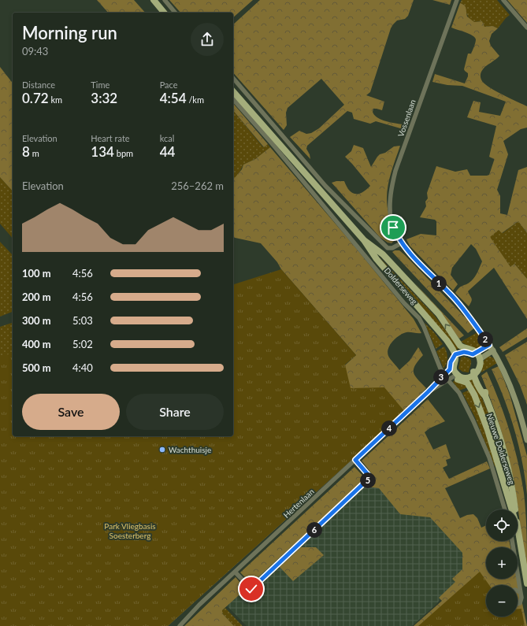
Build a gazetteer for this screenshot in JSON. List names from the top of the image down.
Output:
{
  "streets": {
    "main road": ["Dolderseweg", "Nieuwe Dolderseweg"],
    "street": ["Vossenlaan", "Hertenlaan"]
  },
  "crossings": [
    ["Dolderseweg", "Nieuwe Dolderseweg"],
    ["Dolderseweg", "Hertenlaan"],
    ["Nieuwe Dolderseweg", "Hertenlaan"]
  ],
  "parks": ["Park Vliegbasis Soesterberg"],
  "places": ["Wachthuisje"],
  "page": {
    "heading": ["Morning run", "09:43"],
    "stats": [
      ["Distance", "0.72 km"],
      ["Time", "3:32"],
      ["Pace", "4:54 /km"],
      ["Elevation", "8 m"],
      ["Heart rate", "134 bpm"],
      ["kcal", "44"]
    ],
    "chart": ["Elevation", "256–262 m"],
    "list": [
      {
        "name": "100 m",
        "note": "4:56"
      },
      {
        "name": "200 m",
        "note": "4:56"
      },
      {
        "name": "300 m",
        "note": "5:03"
      },
      {
        "name": "400 m",
        "note": "5:02"
      },
      {
        "name": "500 m",
        "note": "4:40"
      }
    ],
    "pins": [
      "1",
      "2",
      "3",
      "4",
      "5",
      "6"
    ],
    "buttons": ["Save", "Share"],
    "map_buttons": ["+", "−"]
  }
}
